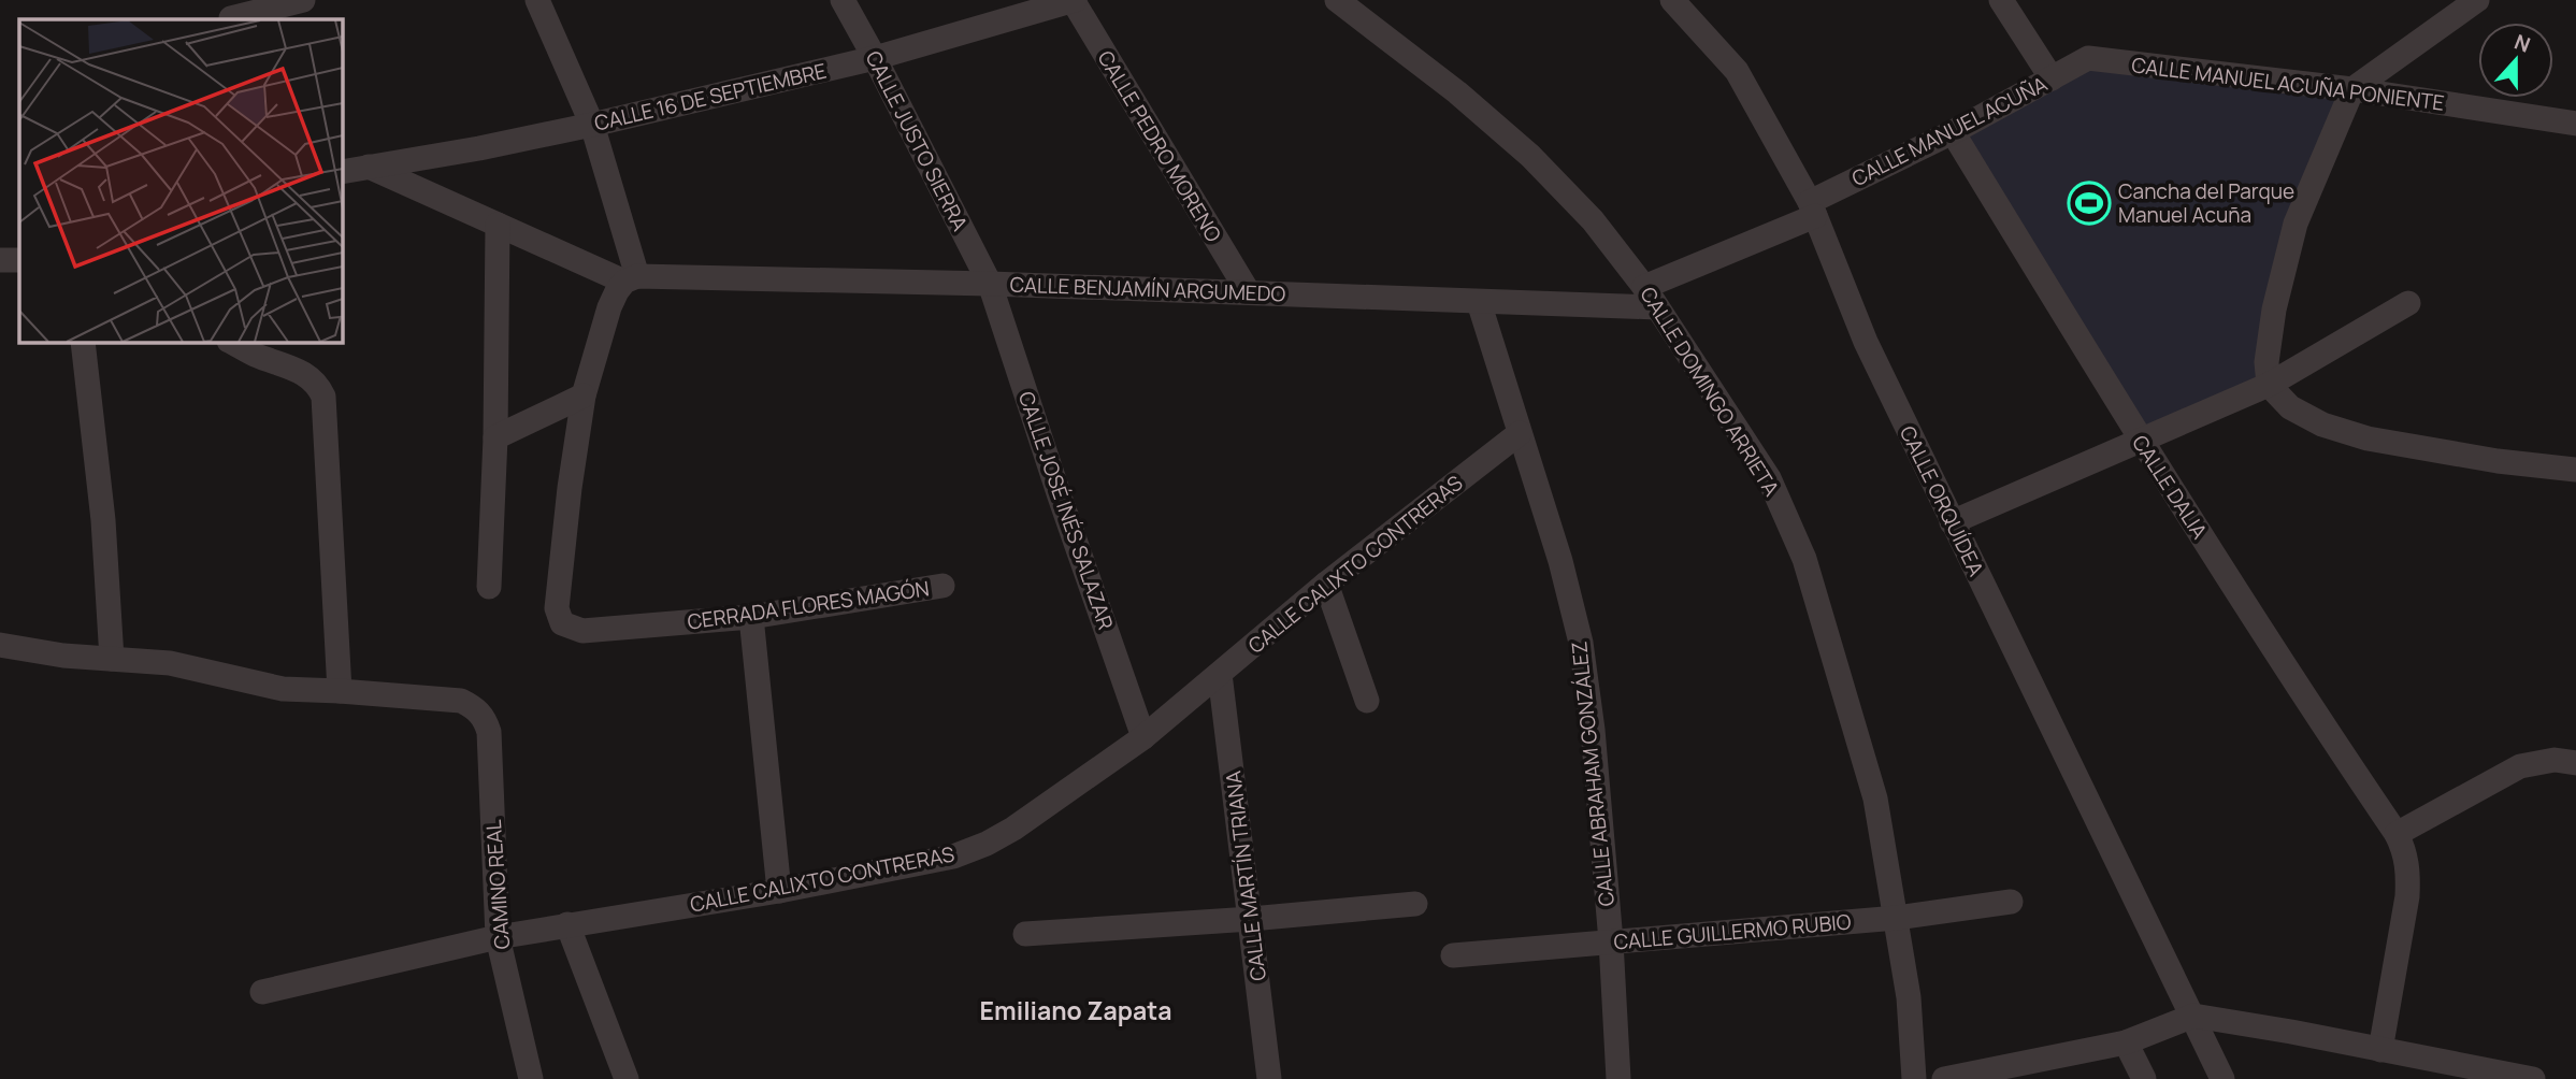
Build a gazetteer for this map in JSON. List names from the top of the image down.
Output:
{
  "streets": {
    "street": [
      "CALLE MANUEL ACUÑA PONIENTE",
      "CALLE 16 DE SEPTIEMBRE",
      "CALLE MANUEL ACUÑA",
      "CALLE JUSTO SIERRA",
      "CALLE PEDRO MORENO",
      "CALLE BENJAMÍN ARGUMEDO",
      "CALLE DOMINGO ARRIETA",
      "CALLE DALIA",
      "CALLE ORQUÍDEA",
      "CALLE JOSÉ INÉS SALAZAR",
      "CALLE CALIXTO CONTRERAS",
      "CERRADA FLORES MAGÓN",
      "CALLE ABRAHAM GONZÁLEZ",
      "CALLE MARTÍN TRIANA",
      "CAMINO REAL",
      "CALLE GUILLERMO RUBIO"
    ]
  },
  "crossings": [
    ["CALLE MANUEL ACUÑA PONIENTE", "CALLE MANUEL ACUÑA"],
    ["CALLE 16 DE SEPTIEMBRE", "CALLE JUSTO SIERRA"],
    ["CALLE 16 DE SEPTIEMBRE", "CALLE PEDRO MORENO"],
    ["CALLE MANUEL ACUÑA", "CALLE BENJAMÍN ARGUMEDO"],
    ["CALLE MANUEL ACUÑA", "CALLE DOMINGO ARRIETA"],
    ["CALLE MANUEL ACUÑA", "CALLE DALIA"],
    ["CALLE MANUEL ACUÑA", "CALLE ORQUÍDEA"],
    ["CALLE JUSTO SIERRA", "CALLE BENJAMÍN ARGUMEDO"],
    ["CALLE JUSTO SIERRA", "CALLE JOSÉ INÉS SALAZAR"],
    ["CALLE PEDRO MORENO", "CALLE BENJAMÍN ARGUMEDO"],
    ["CALLE BENJAMÍN ARGUMEDO", "CALLE DOMINGO ARRIETA"],
    ["CALLE BENJAMÍN ARGUMEDO", "CALLE JOSÉ INÉS SALAZAR"],
    ["CALLE BENJAMÍN ARGUMEDO", "CALLE ABRAHAM GONZÁLEZ"],
    ["CALLE DOMINGO ARRIETA", "CALLE GUILLERMO RUBIO"],
    ["CALLE JOSÉ INÉS SALAZAR", "CALLE CALIXTO CONTRERAS"],
    ["CALLE CALIXTO CONTRERAS", "CALLE ABRAHAM GONZÁLEZ"],
    ["CALLE CALIXTO CONTRERAS", "CALLE MARTÍN TRIANA"],
    ["CALLE CALIXTO CONTRERAS", "CAMINO REAL"],
    ["CALLE ABRAHAM GONZÁLEZ", "CALLE GUILLERMO RUBIO"]
  ],
  "districts": ["Emiliano Zapata"],
  "places": {
    "sports": ["Cancha del Parque Manuel Acuña"]
  },
  "north": "top"
}
